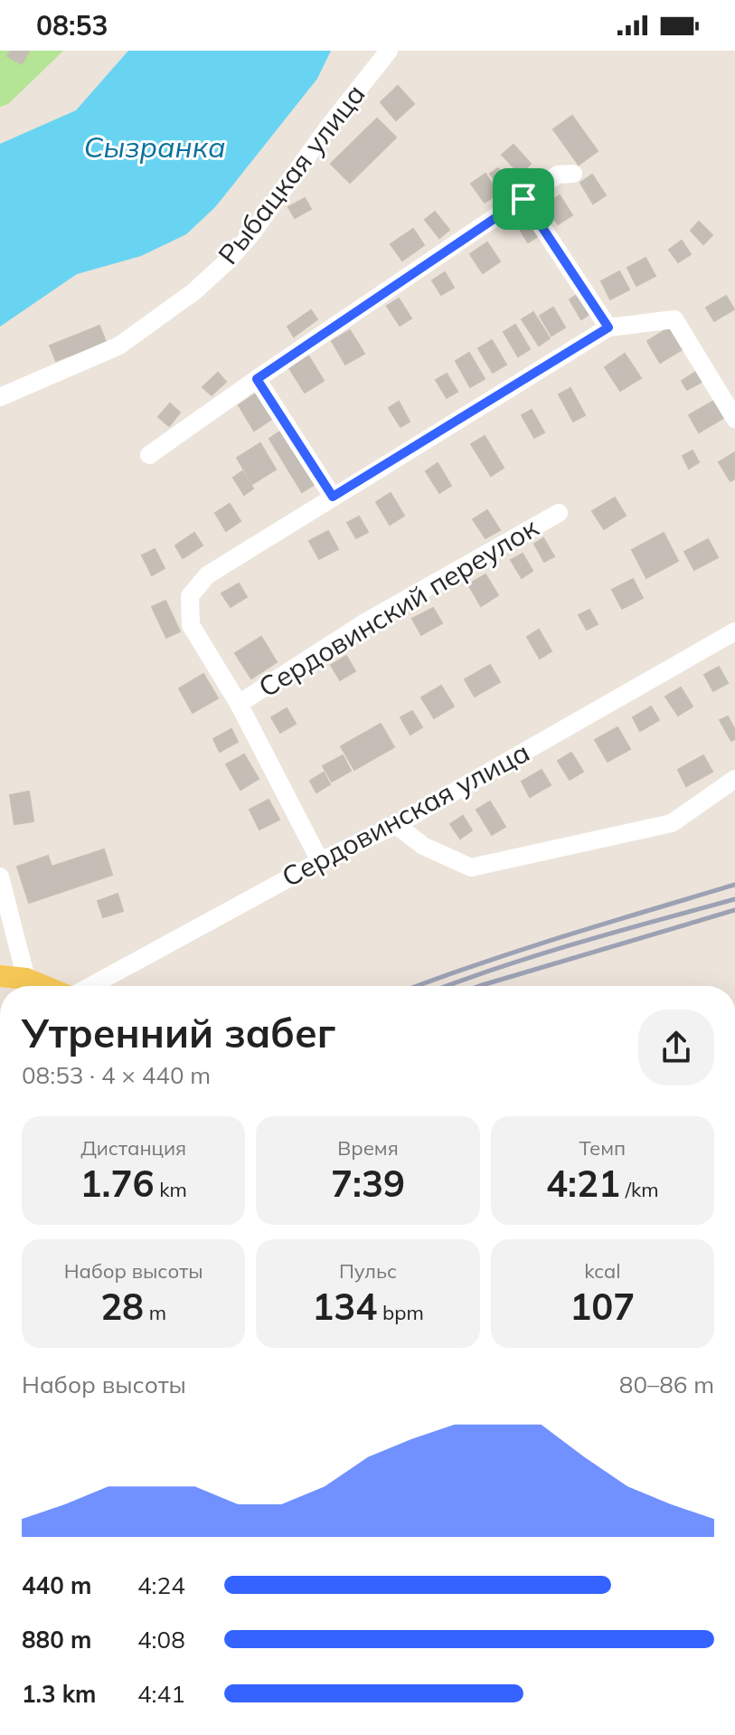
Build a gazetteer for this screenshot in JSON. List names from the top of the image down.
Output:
{
  "streets": {
    "street": ["Рыбацкая улица", "Сердовинский переулок", "Сердовинская улица"]
  },
  "water": ["Сызранка"],
  "page": {
    "status": "08:53",
    "heading": ["Утренний забег", "08:53 · 4 × 440 m"],
    "stats": [
      ["Дистанция", "1.76 km"],
      ["Время", "7:39"],
      ["Темп", "4:21 /km"],
      ["Набор высоты", "28 m"],
      ["Пульс", "134 bpm"],
      ["kcal", "107"]
    ],
    "chart": ["Набор высоты", "80–86 m"],
    "list": [
      {
        "name": "440 m",
        "note": "4:24"
      },
      {
        "name": "880 m",
        "note": "4:08"
      },
      {
        "name": "1.3 km",
        "note": "4:41"
      }
    ]
  }
}
